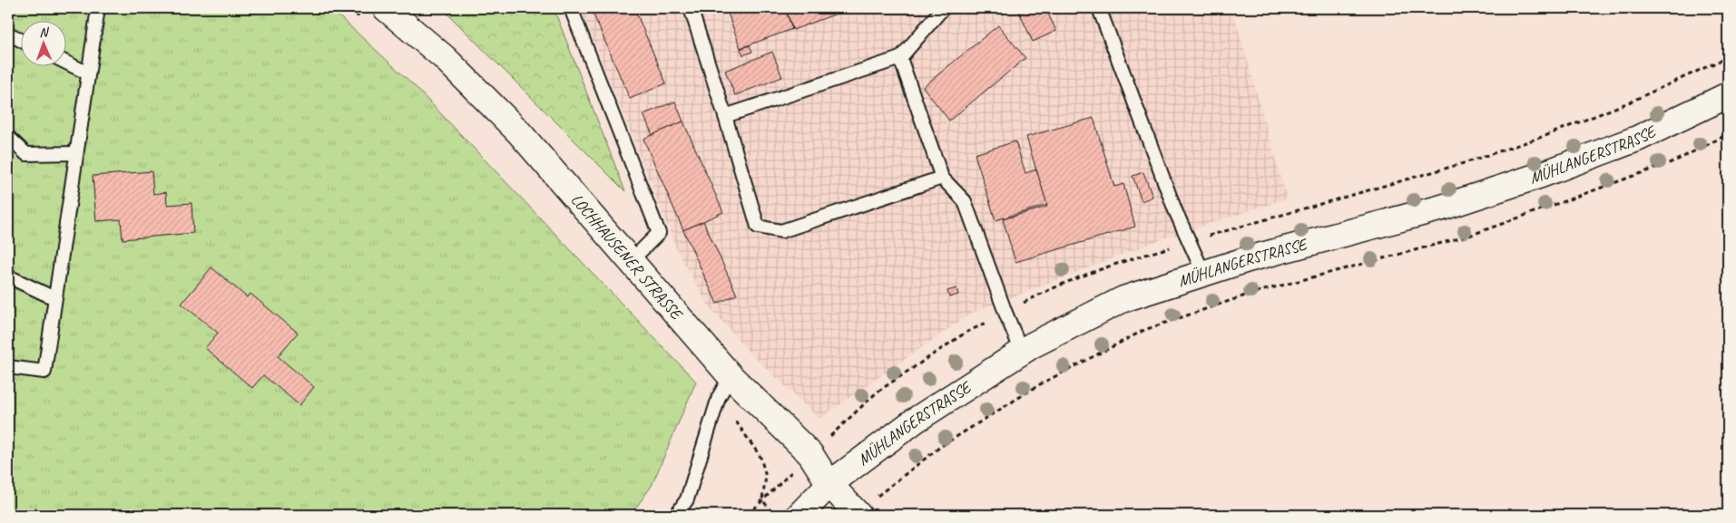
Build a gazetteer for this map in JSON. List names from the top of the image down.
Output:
{
  "streets": {
    "main road": ["MÜHLANGERSTRASSE", "LOCHHAUSENER STRASSE"]
  },
  "crossings": [
    ["MÜHLANGERSTRASSE", "LOCHHAUSENER STRASSE"]
  ],
  "north": "top"
}
